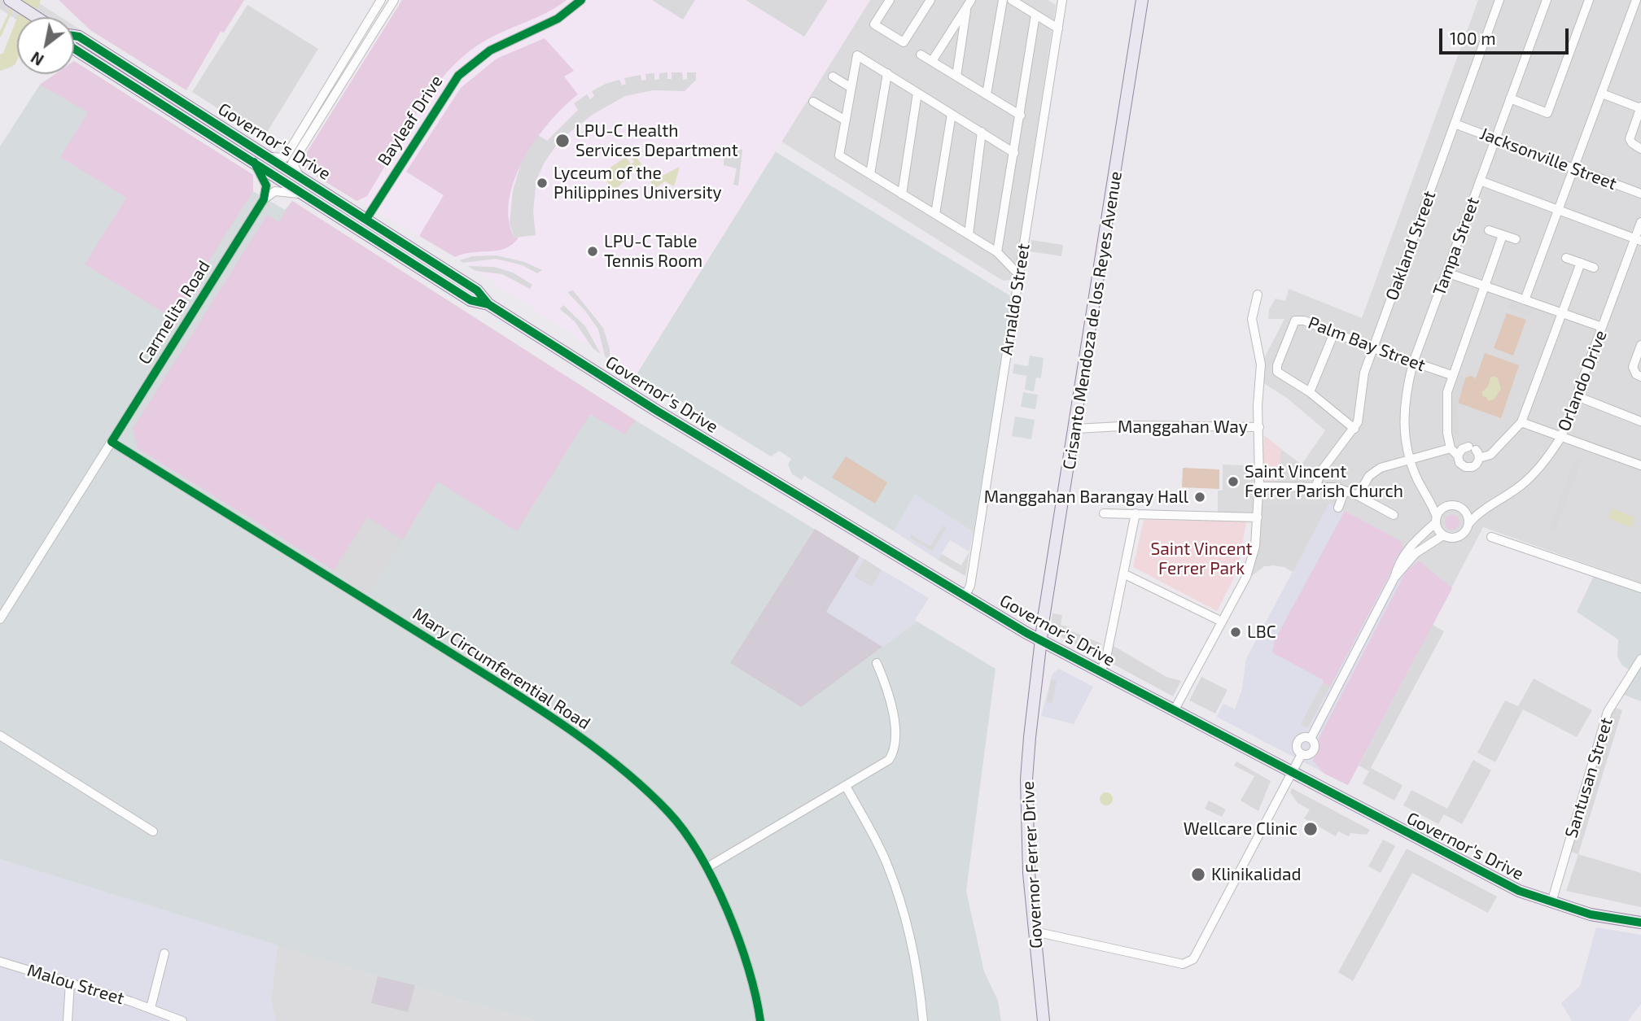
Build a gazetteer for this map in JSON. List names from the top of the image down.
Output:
{
  "streets": {
    "main road": ["Governor's Drive", "Crisanto Mendoza de los Reyes Avenue", "Governor Ferrer Drive"],
    "street": [
      "Bayleaf Drive",
      "Jacksonville Street",
      "Oakland Street",
      "Tampa Street",
      "Arnaldo Street",
      "Carmelita Road",
      "Palm Bay Street",
      "Orlando Drive",
      "Manggahan Way",
      "Mary Circumferential Road",
      "Santusan Street",
      "Malou Street"
    ]
  },
  "crossings": [
    ["Bayleaf Drive", "Governor's Drive"],
    ["Governor's Drive", "Arnaldo Street"],
    ["Governor's Drive", "Crisanto Mendoza de los Reyes Avenue"],
    ["Governor's Drive", "Manggahan Way"],
    ["Governor's Drive", "Santusan Street"],
    ["Governor's Drive", "Governor Ferrer Drive"],
    ["Jacksonville Street", "Oakland Street"],
    ["Jacksonville Street", "Tampa Street"],
    ["Oakland Street", "Palm Bay Street"],
    ["Tampa Street", "Palm Bay Street"],
    ["Tampa Street", "Orlando Drive"],
    ["Carmelita Road", "Mary Circumferential Road"],
    ["Crisanto Mendoza de los Reyes Avenue", "Manggahan Way"],
    ["Crisanto Mendoza de los Reyes Avenue", "Governor Ferrer Drive"]
  ],
  "parks": ["Saint Vincent Ferrer Park"],
  "places": [
    "LPU-C Health Services Department",
    "Lyceum of the Philippines University",
    "LPU-C Table Tennis Room",
    "Saint Vincent Ferrer Parish Church",
    "Manggahan Barangay Hall",
    "LBC",
    "Wellcare Clinic",
    "Klinikalidad"
  ],
  "scale_bar": "100 m",
  "north": "bottom left"
}
